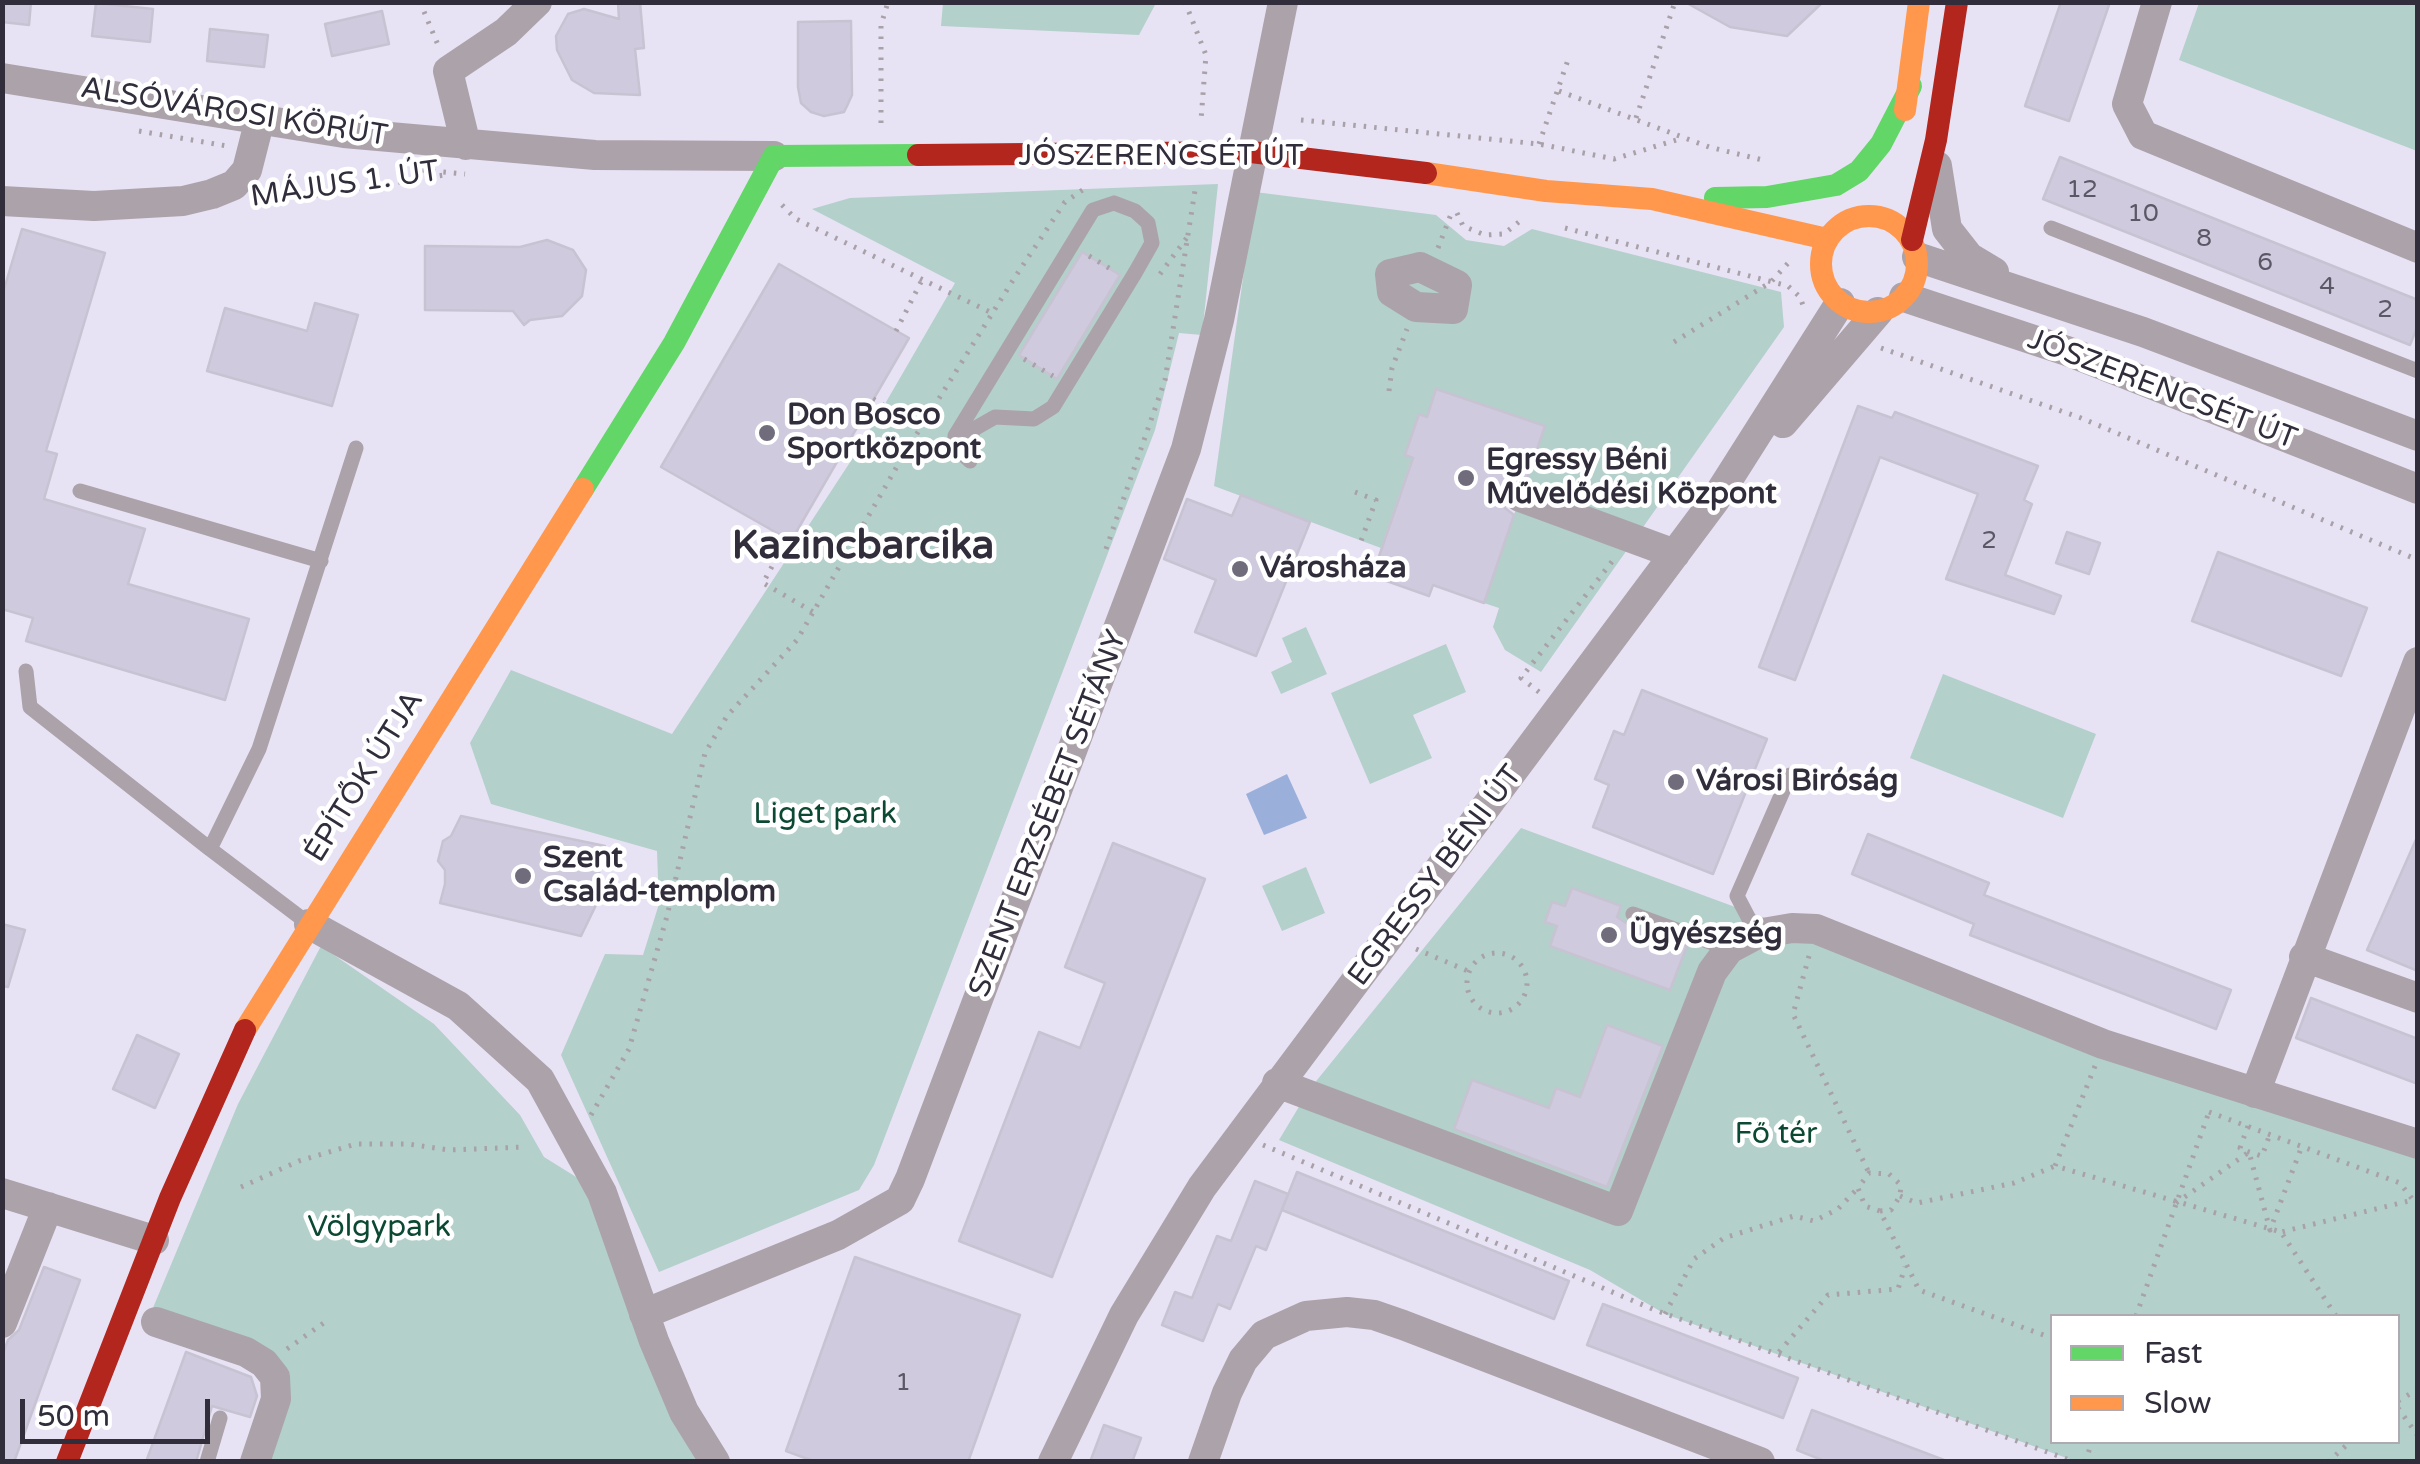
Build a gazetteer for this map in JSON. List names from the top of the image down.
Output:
{
  "streets": {
    "street": [
      "ALSÓVÁROSI KÖRÚT",
      "JÓSZERENCSÉT ÚT",
      "MÁJUS 1. ÚT",
      "ÉPÍTŐK ÚTJA",
      "SZENT ERZSÉBET SÉTÁNY",
      "EGRESSY BÉNI ÚT"
    ]
  },
  "crossings": [
    ["ALSÓVÁROSI KÖRÚT", "JÓSZERENCSÉT ÚT"],
    ["ALSÓVÁROSI KÖRÚT", "MÁJUS 1. ÚT"],
    ["ALSÓVÁROSI KÖRÚT", "ÉPÍTŐK ÚTJA"],
    ["JÓSZERENCSÉT ÚT", "ÉPÍTŐK ÚTJA"],
    ["JÓSZERENCSÉT ÚT", "SZENT ERZSÉBET SÉTÁNY"],
    ["JÓSZERENCSÉT ÚT", "EGRESSY BÉNI ÚT"]
  ],
  "districts": ["Kazincbarcika"],
  "parks": ["Liget park", "Fő tér", "Völgypark"],
  "places": [
    "Don Bosco Sportközpont",
    "Egressy Béni Művelődési Központ",
    "Városháza",
    "Városi Biróság",
    "Szent Család-templom",
    "Ügyészség"
  ],
  "house_numbers": [
    "12",
    "10",
    "8",
    "6",
    "4",
    "2",
    "2",
    "1"
  ],
  "legend": ["Fast", "Slow"],
  "scale_bar": "50 m"
}
